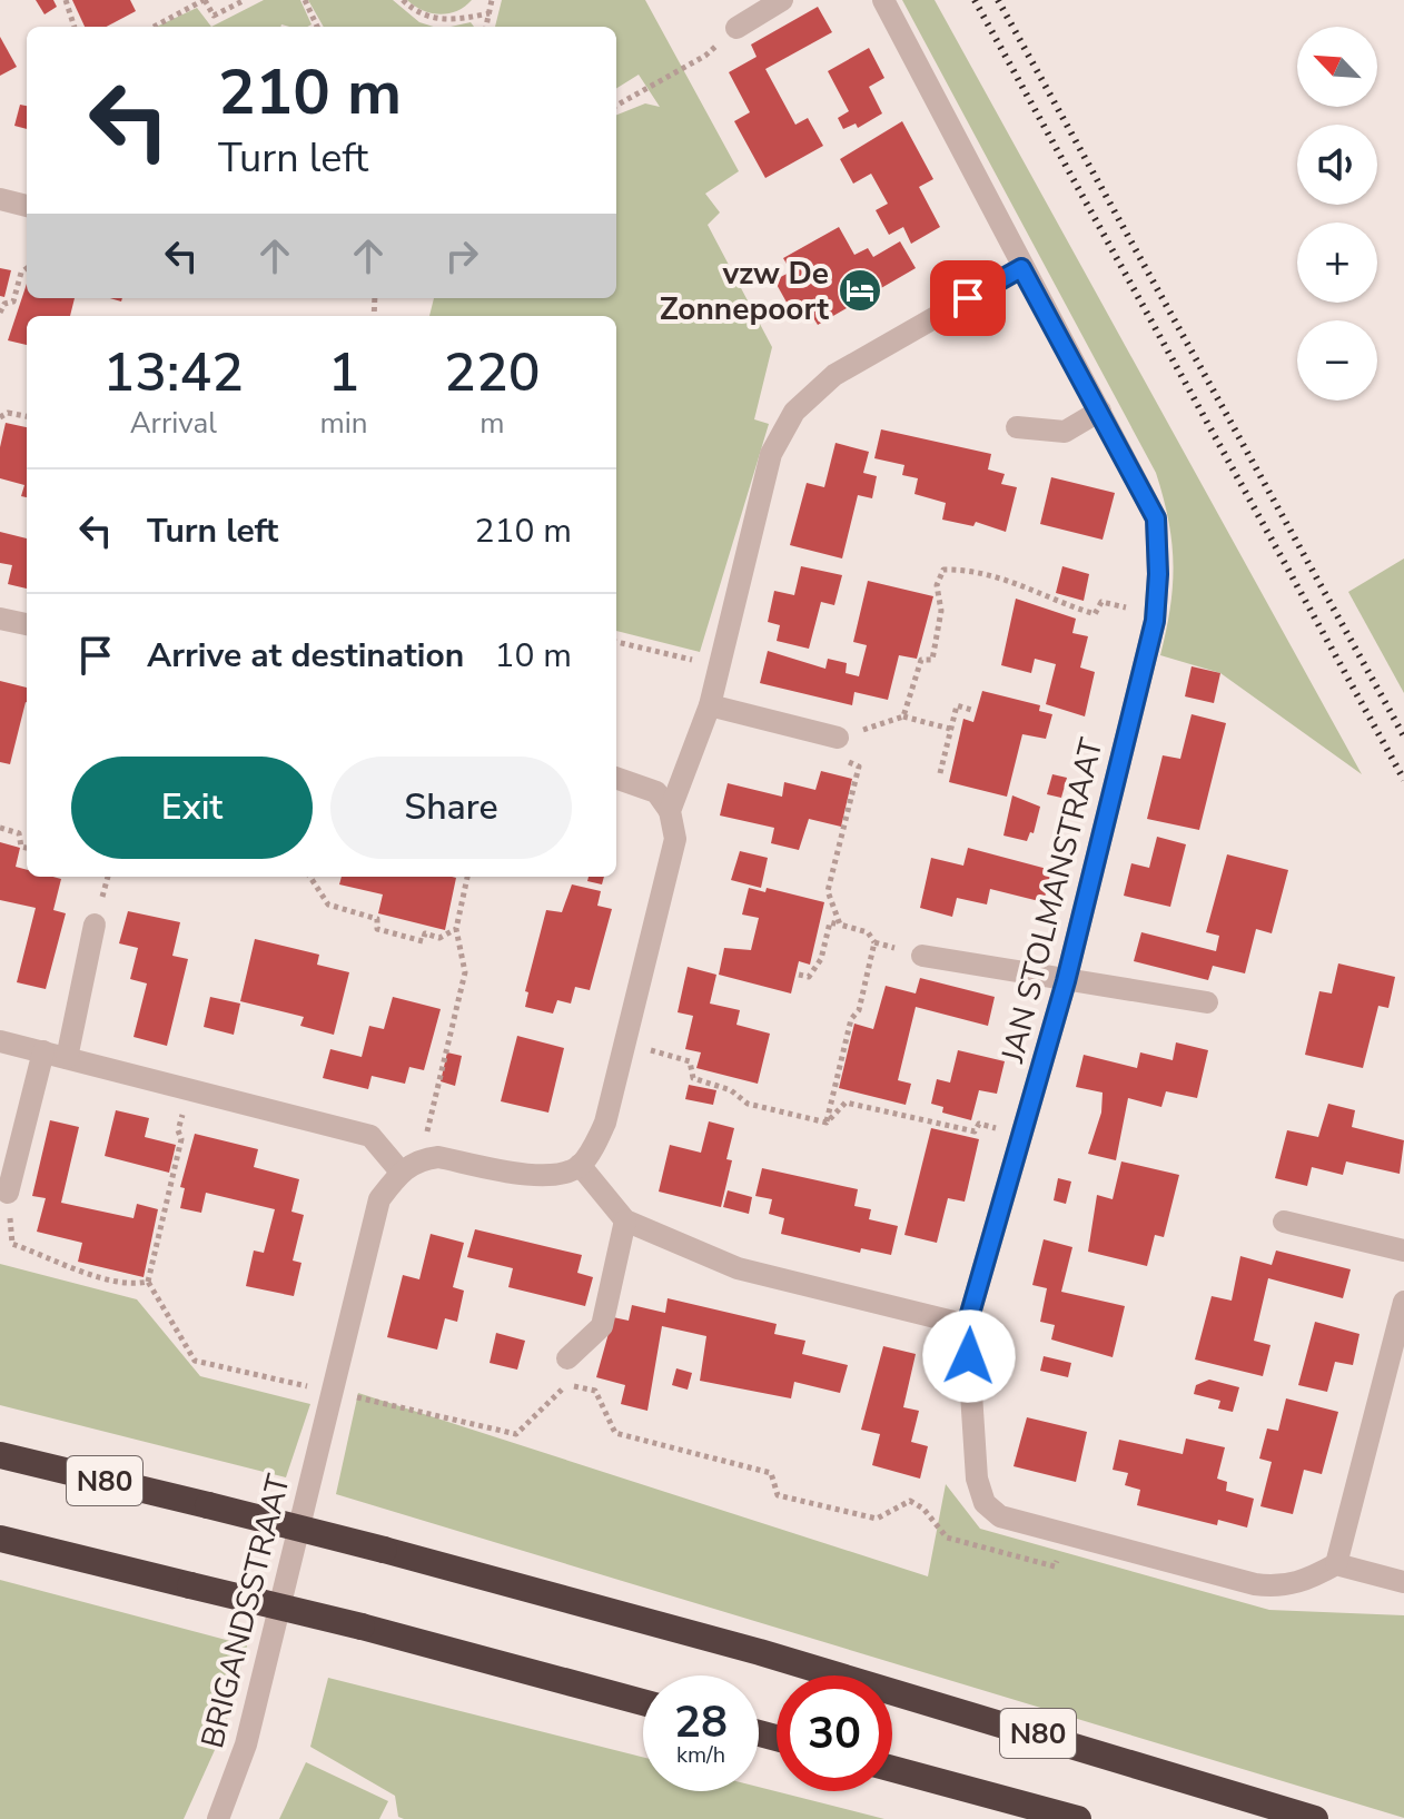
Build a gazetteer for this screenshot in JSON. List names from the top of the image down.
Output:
{
  "streets": {
    "highway": ["N80"],
    "street": ["JAN STOLMANSTRAAT", "BRIGANDSSTRAAT"]
  },
  "places": {
    "hotel": ["vzw De Zonnepoort"]
  },
  "north": "top left",
  "page": {
    "map_buttons": ["+", "−"],
    "turn": ["210 m", "Turn left"],
    "eta": [
      "13:42",
      "Arrival",
      "1",
      "min",
      "220",
      "m"
    ],
    "list": [
      {
        "name": "Turn left",
        "value": "210 m"
      },
      {
        "name": "Arrive at destination",
        "value": "10 m"
      }
    ],
    "buttons": ["Exit", "Share"],
    "speed": "28 km/h",
    "limit": "30"
  }
}
